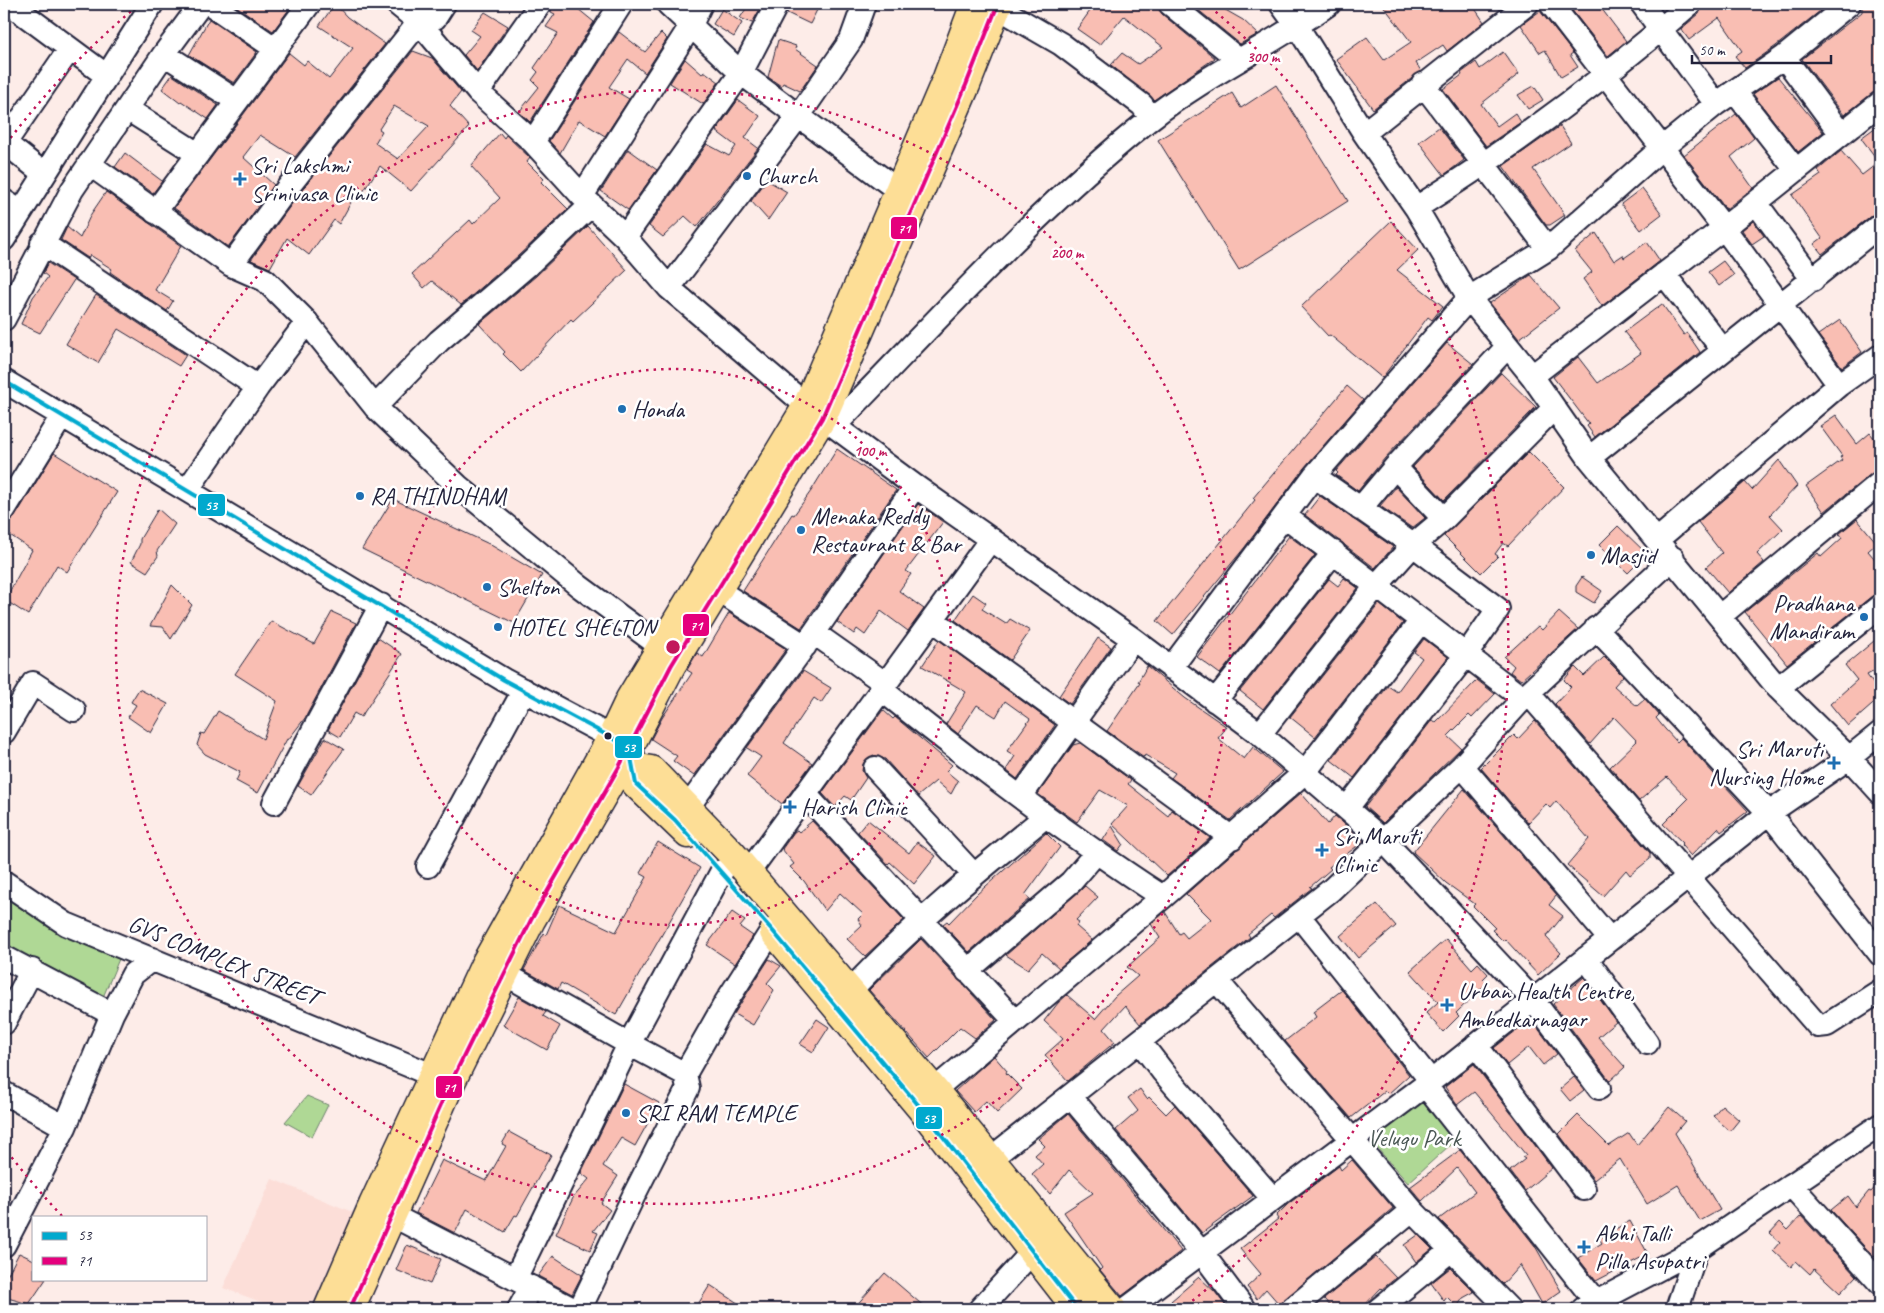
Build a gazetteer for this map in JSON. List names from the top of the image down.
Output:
{
  "streets": {
    "street": ["GVS COMPLEX STREET"]
  },
  "parks": ["Velugu Park"],
  "places": {
    "other": [
      "Church",
      "Honda",
      "RA THINDHAM",
      "Menaka Reddy Restaurant & Bar",
      "Masjid",
      "Shelton",
      "Pradhana Mandiram",
      "HOTEL SHELTON",
      "SRI RAM TEMPLE"
    ],
    "health": [
      "Sri Lakshmi Srinivasa Clinic",
      "Sri Maruti Nursing Home",
      "Harish Clinic",
      "Sri Maruti Clinic",
      "Urban Health Centre, Ambedkarnagar",
      "Abhi Talli Pilla Asupatri"
    ]
  },
  "lines": ["transit line 71", "transit line 53"],
  "legend": ["53", "71"],
  "scale_bar": "50 m",
  "rings": ["300 m", "200 m", "100 m"]
}
